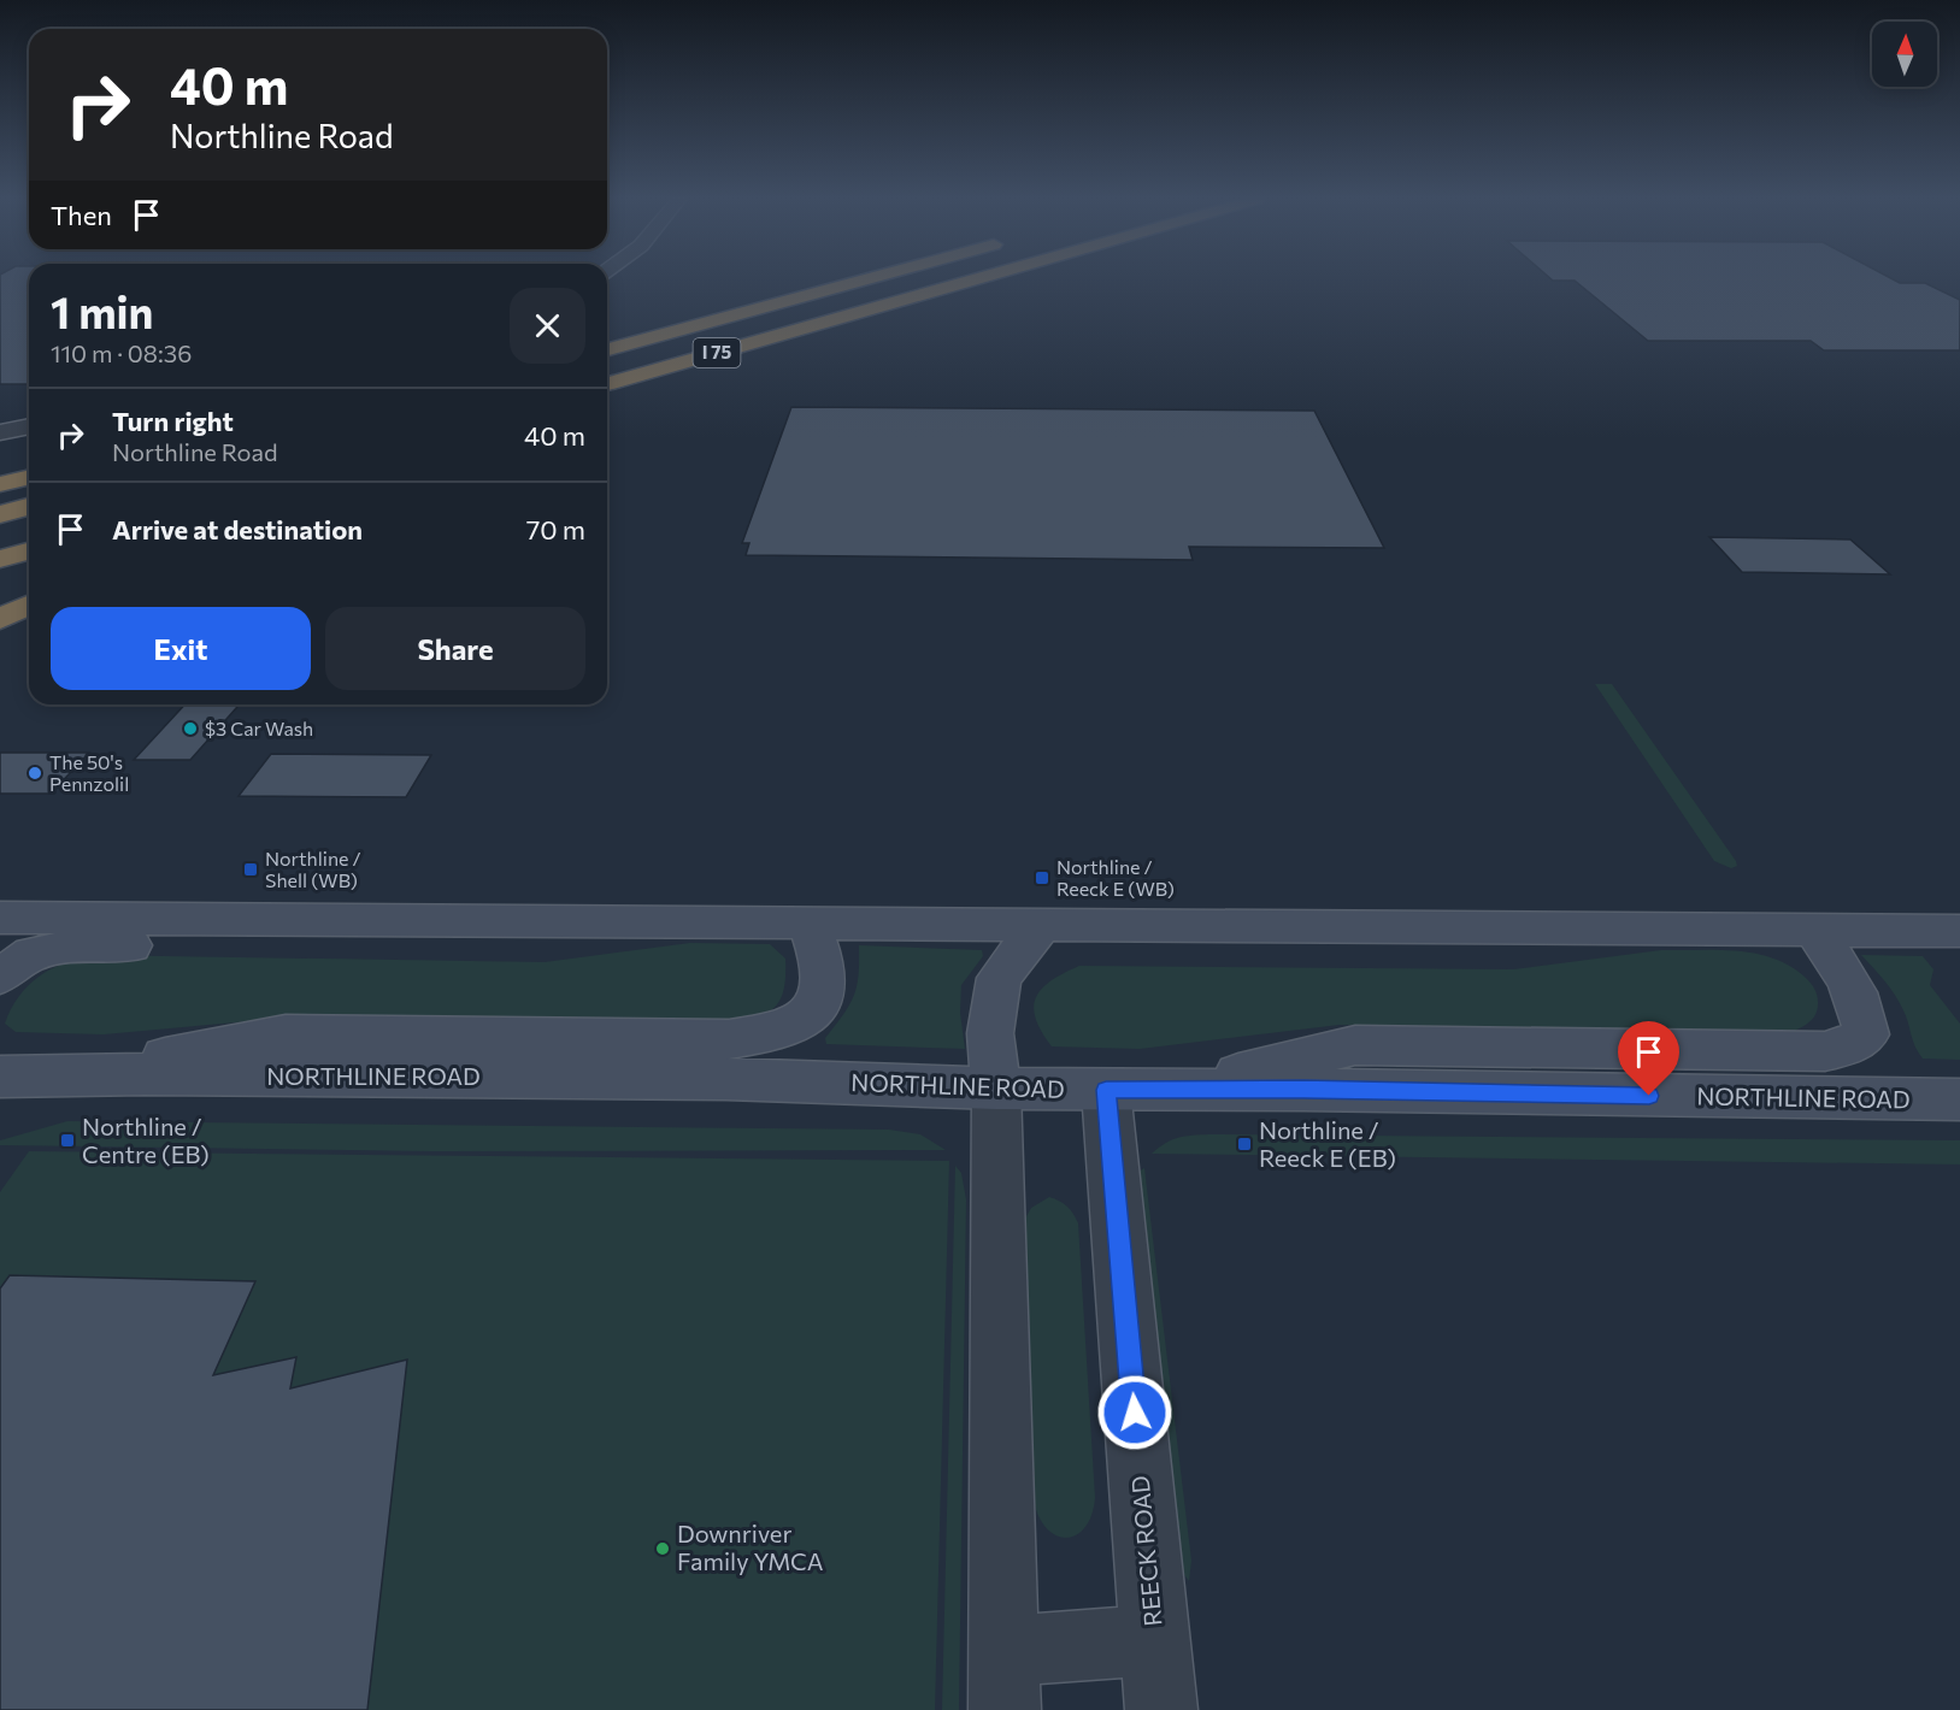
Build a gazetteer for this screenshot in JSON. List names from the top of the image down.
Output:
{
  "streets": {
    "highway": ["I 75"],
    "main road": ["NORTHLINE ROAD"],
    "street": ["REECK ROAD"]
  },
  "crossings": [
    ["NORTHLINE ROAD", "REECK ROAD"]
  ],
  "places": {
    "other": ["$3 Car Wash", "The 50's Pennzolil", "Downriver Family YMCA"],
    "transit": [
      "Northline / Shell (WB)",
      "Northline / Reeck E (WB)",
      "Northline / Centre (EB)",
      "Northline / Reeck E (EB)"
    ]
  },
  "north": "top",
  "page": {
    "turn": ["40 m", "Northline Road"],
    "then": "Then",
    "heading": ["1 min", "110 m · 08:36"],
    "list": [
      {
        "name": "Turn right",
        "note": "Northline Road",
        "value": "40 m"
      },
      {
        "name": "Arrive at destination",
        "value": "70 m"
      }
    ],
    "buttons": ["Exit", "Share"]
  }
}
